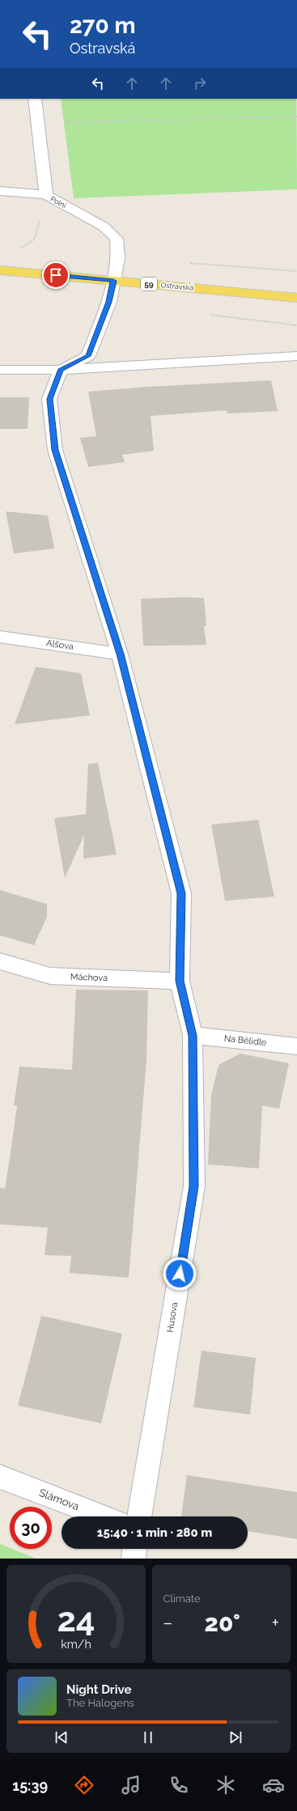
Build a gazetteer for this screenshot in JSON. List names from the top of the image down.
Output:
{
  "streets": {
    "main road": ["59", "Ostravská"],
    "street": [
      "Polní",
      "Alšova",
      "Máchova",
      "Na Bělidle",
      "Husova",
      "Slámova"
    ]
  },
  "crossings": [
    ["Polní", "Ostravská"],
    ["Alšova", "Husova"],
    ["Máchova", "Husova"],
    ["Na Bělidle", "Husova"]
  ],
  "page": {
    "turn": ["270 m", "Ostravská"],
    "limit": "30",
    "trip": "15:40 · 1 min · 280 m",
    "tile": "Climate",
    "heat": ["−", "20°", "+"],
    "song": ["Night Drive", "The Halogens"],
    "tabs": "15:39",
    "gauge": ["24", "km/h"]
  }
}
